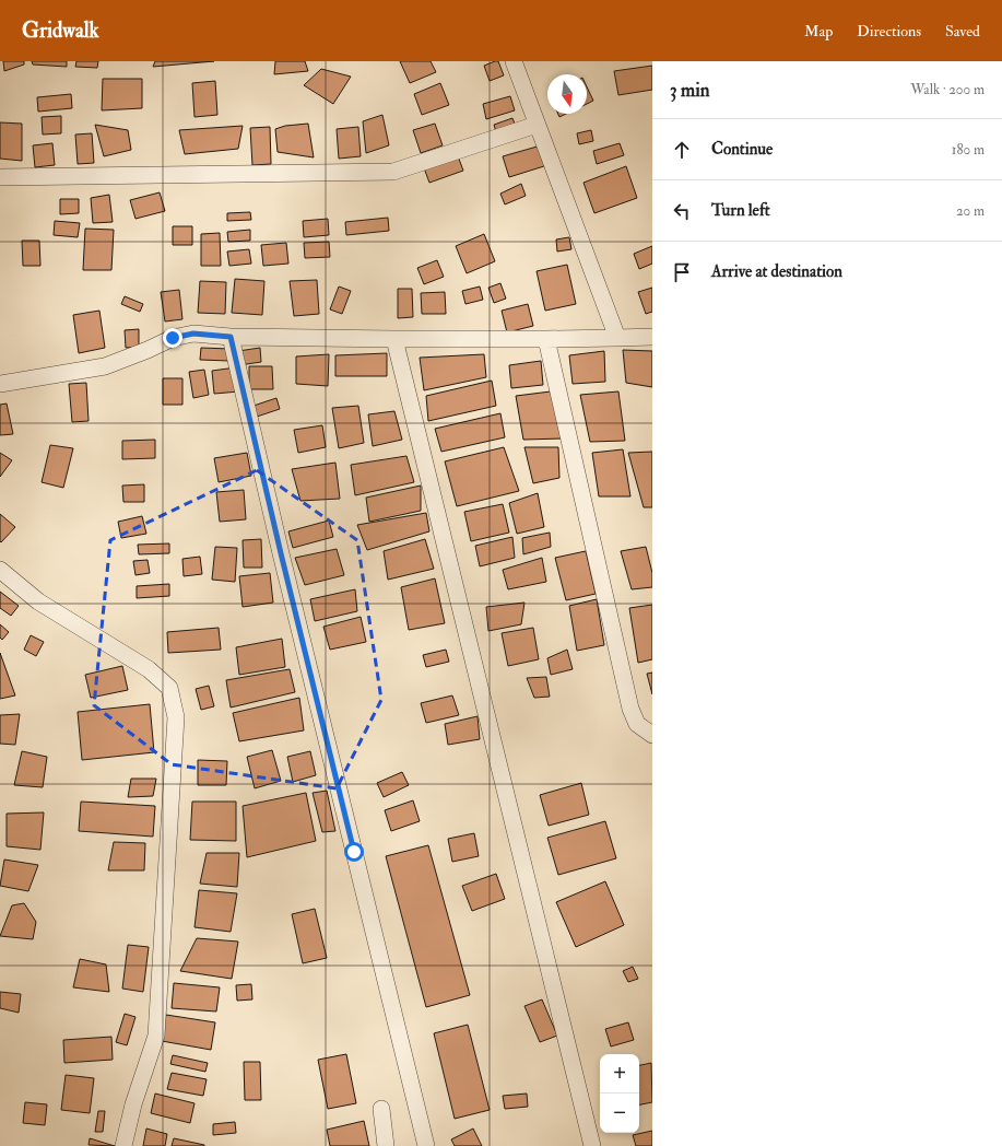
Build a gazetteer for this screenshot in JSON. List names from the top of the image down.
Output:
{
  "north": "bottom",
  "page": {
    "header": "Gridwalk",
    "nav": ["Map", "Directions", "Saved"],
    "heading": ["3 min", "Walk · 200 m"],
    "list": [
      ["Continue", "180 m"],
      ["Turn left", "20 m"],
      "Arrive at destination"
    ],
    "map_buttons": ["+", "−"]
  }
}
